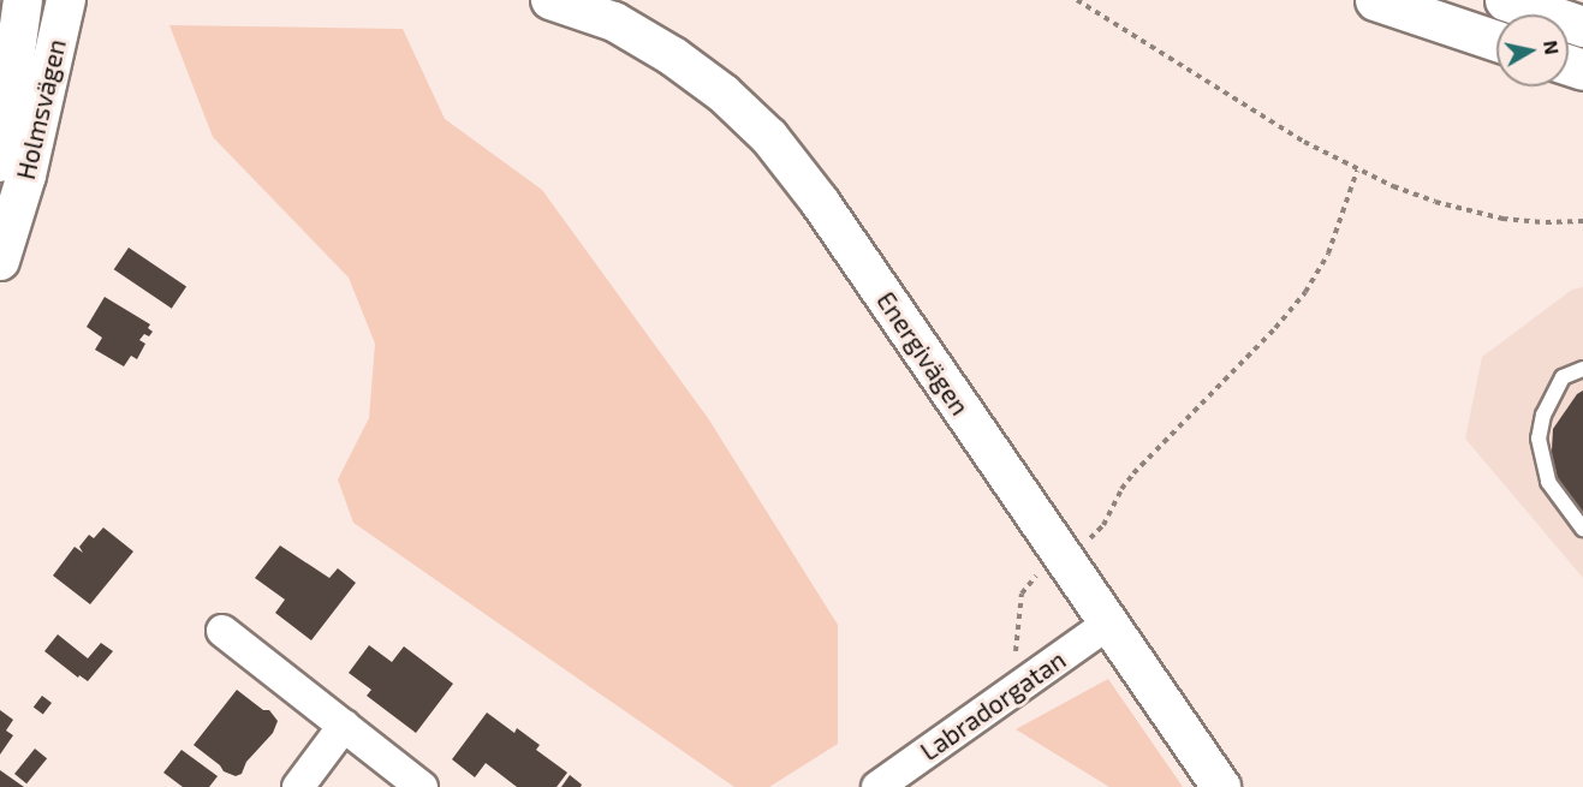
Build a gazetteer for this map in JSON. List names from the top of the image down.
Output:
{
  "streets": {
    "street": ["Holmsvägen", "Energivägen", "Labradorgatan"]
  },
  "crossings": [
    ["Energivägen", "Labradorgatan"]
  ],
  "north": "right"
}
